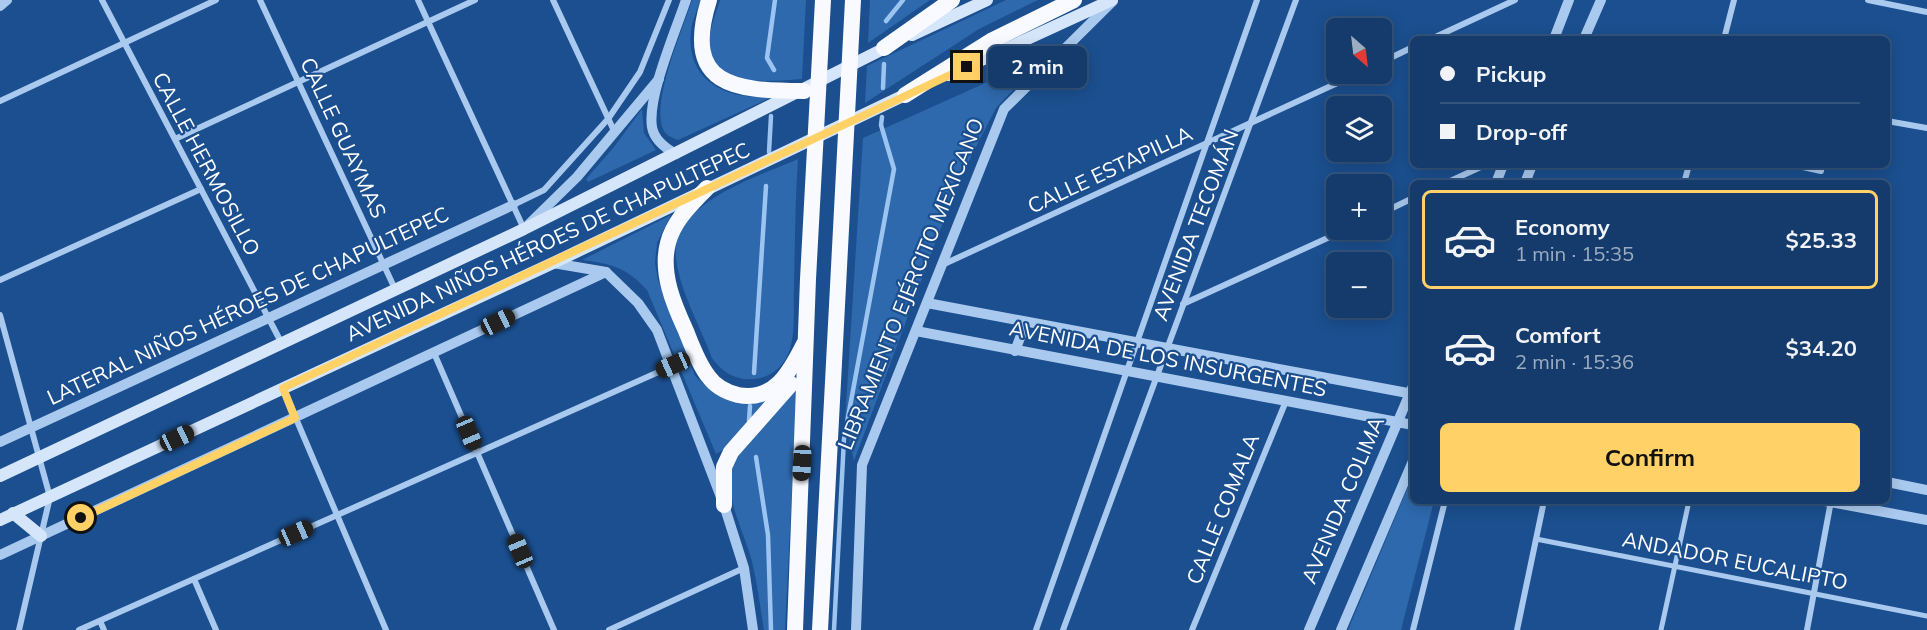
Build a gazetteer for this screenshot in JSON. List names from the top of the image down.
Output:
{
  "streets": {
    "highway": ["LIBRAMIENTO EJÉRCITO MEXICANO"],
    "main road": ["AVENIDA NIÑOS HÉROES DE CHAPULTEPEC"],
    "street": [
      "CALLE GUAYMAS",
      "CALLE HERMOSILLO",
      "CALLE ESTAPILLA",
      "AVENIDA TECOMÁN",
      "LATERAL NIÑOS HÉROES DE CHAPULTEPEC",
      "AVENIDA DE LOS INSURGENTES",
      "AVENIDA COLIMA",
      "CALLE COMALA",
      "ANDADOR EUCALIPTO"
    ]
  },
  "crossings": [
    ["CALLE GUAYMAS", "AVENIDA NIÑOS HÉROES DE CHAPULTEPEC"],
    ["CALLE GUAYMAS", "LATERAL NIÑOS HÉROES DE CHAPULTEPEC"],
    ["CALLE HERMOSILLO", "AVENIDA NIÑOS HÉROES DE CHAPULTEPEC"],
    ["CALLE HERMOSILLO", "LATERAL NIÑOS HÉROES DE CHAPULTEPEC"],
    ["CALLE ESTAPILLA", "AVENIDA TECOMÁN"],
    ["CALLE ESTAPILLA", "LIBRAMIENTO EJÉRCITO MEXICANO"],
    ["AVENIDA TECOMÁN", "AVENIDA DE LOS INSURGENTES"],
    ["AVENIDA NIÑOS HÉROES DE CHAPULTEPEC", "LIBRAMIENTO EJÉRCITO MEXICANO"],
    ["LIBRAMIENTO EJÉRCITO MEXICANO", "AVENIDA DE LOS INSURGENTES"],
    ["AVENIDA DE LOS INSURGENTES", "AVENIDA COLIMA"],
    ["AVENIDA DE LOS INSURGENTES", "CALLE COMALA"]
  ],
  "north": "bottom right",
  "page": {
    "map_buttons": ["+", "−"],
    "banner": ["Pickup", "Drop-off"],
    "bubble": "2 min",
    "list": [
      {
        "name": "Economy",
        "note": "1 min · 15:35",
        "value": "$25.33"
      },
      {
        "name": "Comfort",
        "note": "2 min · 15:36",
        "value": "$34.20"
      }
    ],
    "buttons": "Confirm"
  }
}
